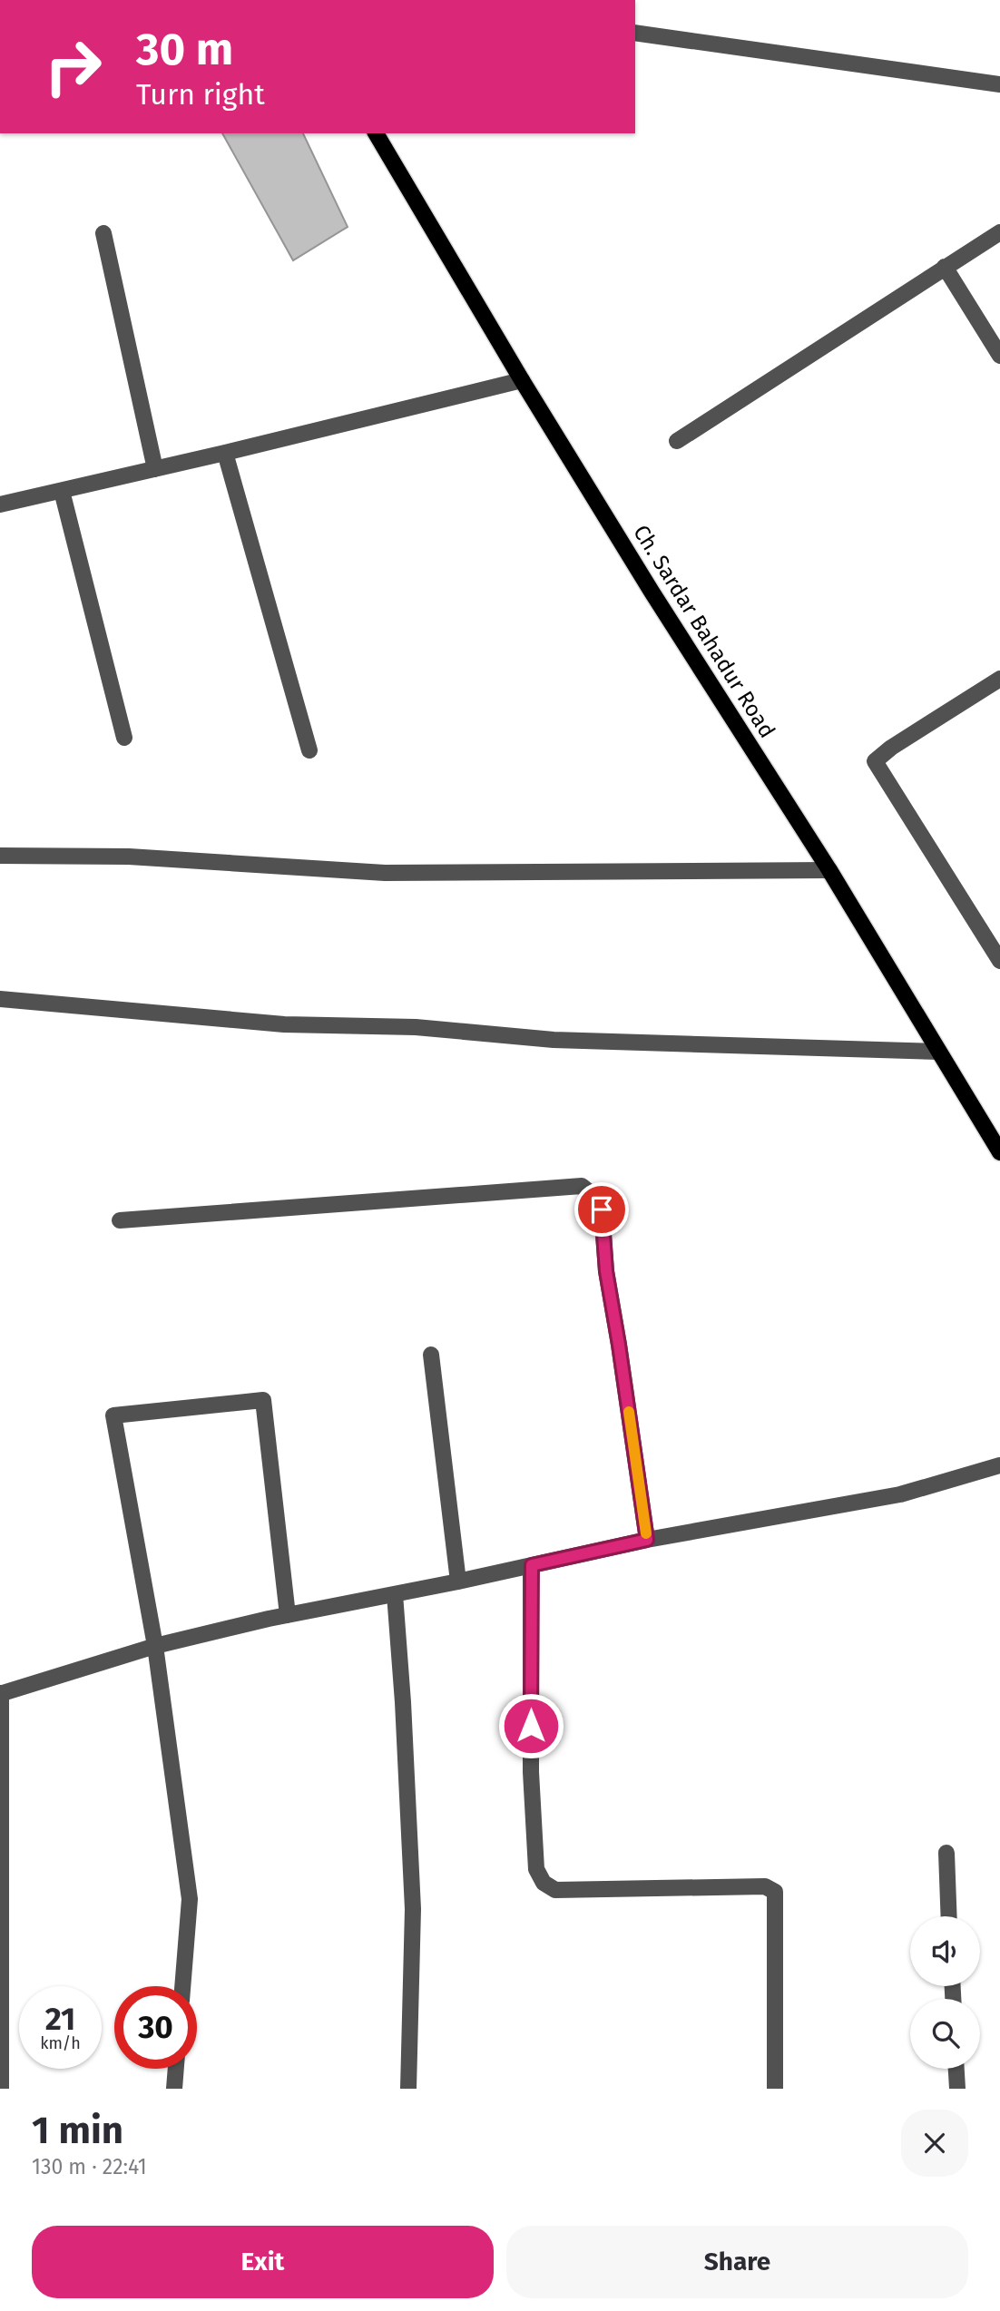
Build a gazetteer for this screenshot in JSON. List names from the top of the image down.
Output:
{
  "streets": {
    "main road": ["Ch. Sardar Bahadur Road"]
  },
  "page": {
    "turn": ["30 m", "Turn right"],
    "speed": "21 km/h",
    "limit": "30",
    "heading": ["1 min", "130 m · 22:41"],
    "buttons": ["Exit", "Share"]
  }
}
